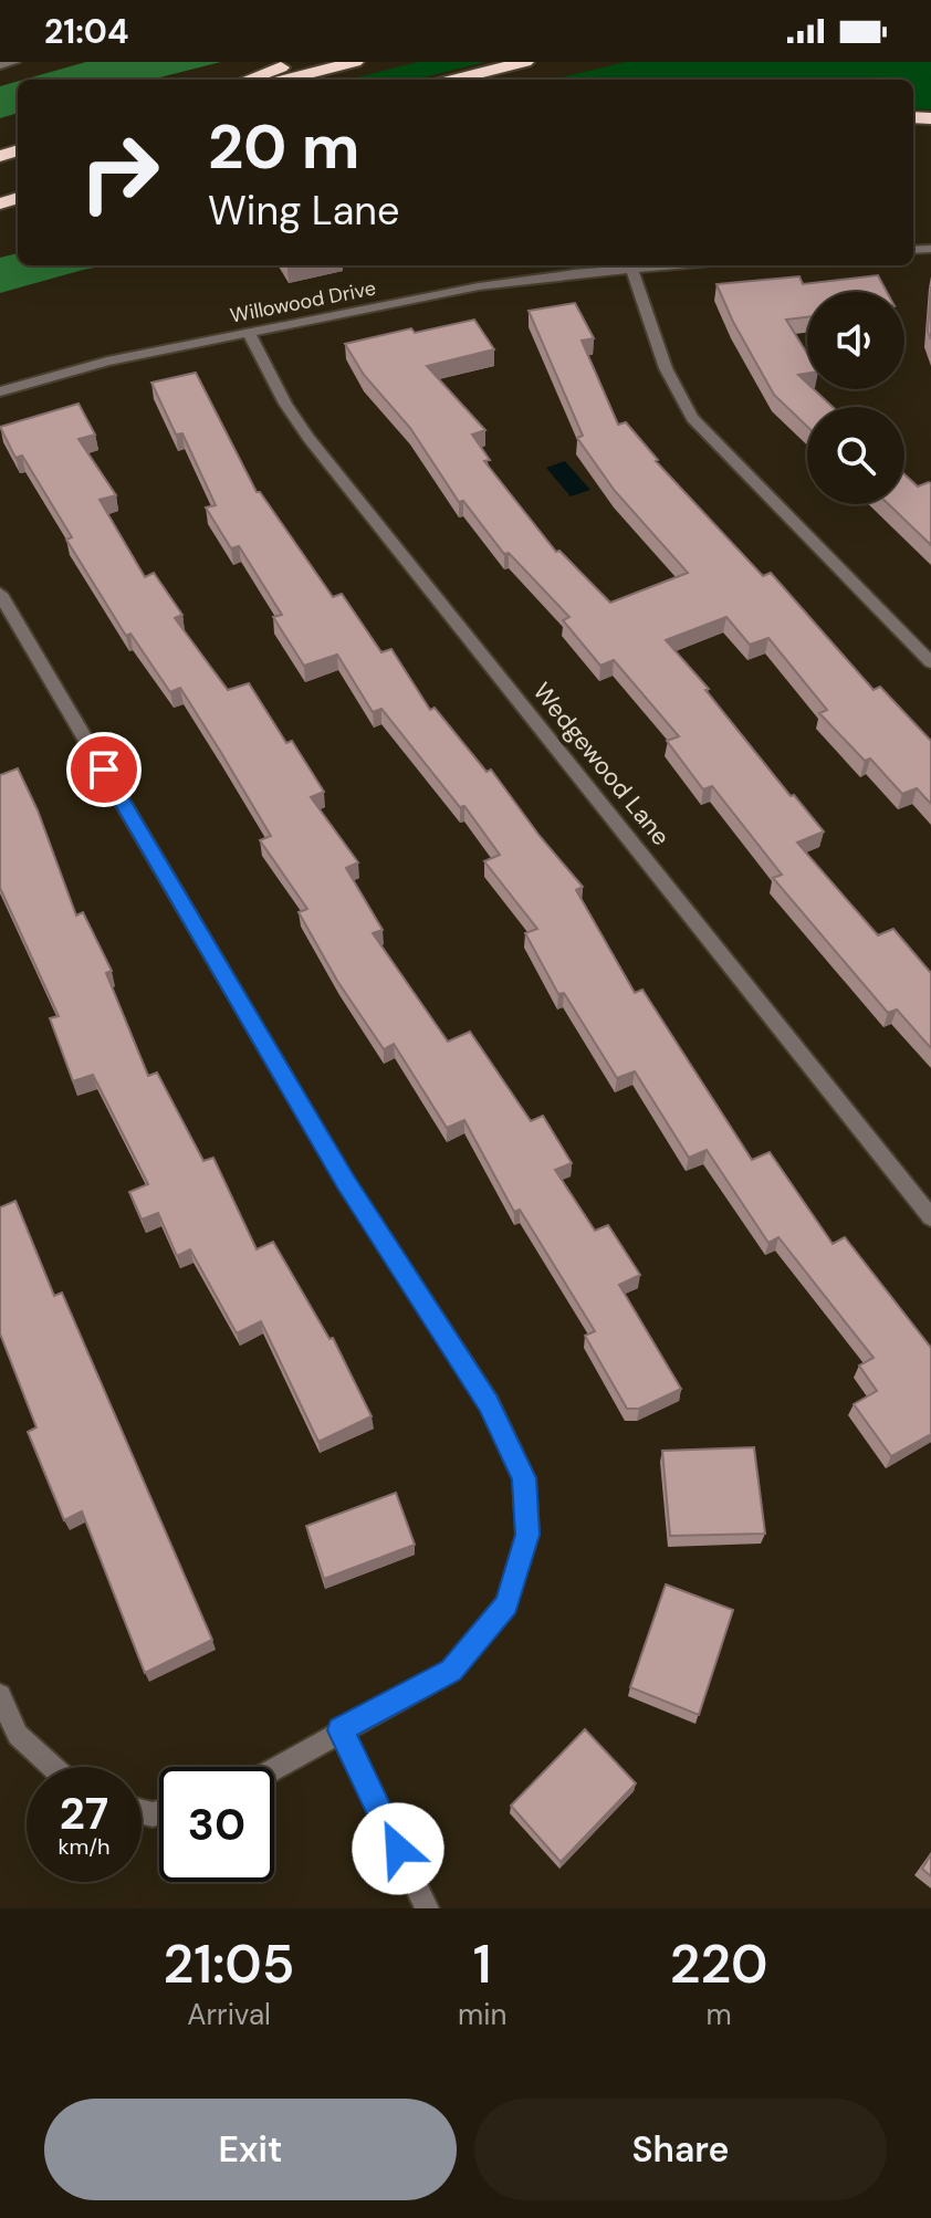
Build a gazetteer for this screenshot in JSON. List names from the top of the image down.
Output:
{
  "streets": {
    "street": ["Willowood Drive", "Wedgewood Lane"]
  },
  "crossings": [
    ["Willowood Drive", "Wedgewood Lane"]
  ],
  "page": {
    "status": "21:04",
    "turn": ["20 m", "Wing Lane"],
    "speed": "27 km/h",
    "limit": "30",
    "eta": [
      "21:05",
      "Arrival",
      "1",
      "min",
      "220",
      "m"
    ],
    "buttons": ["Exit", "Share"]
  }
}
